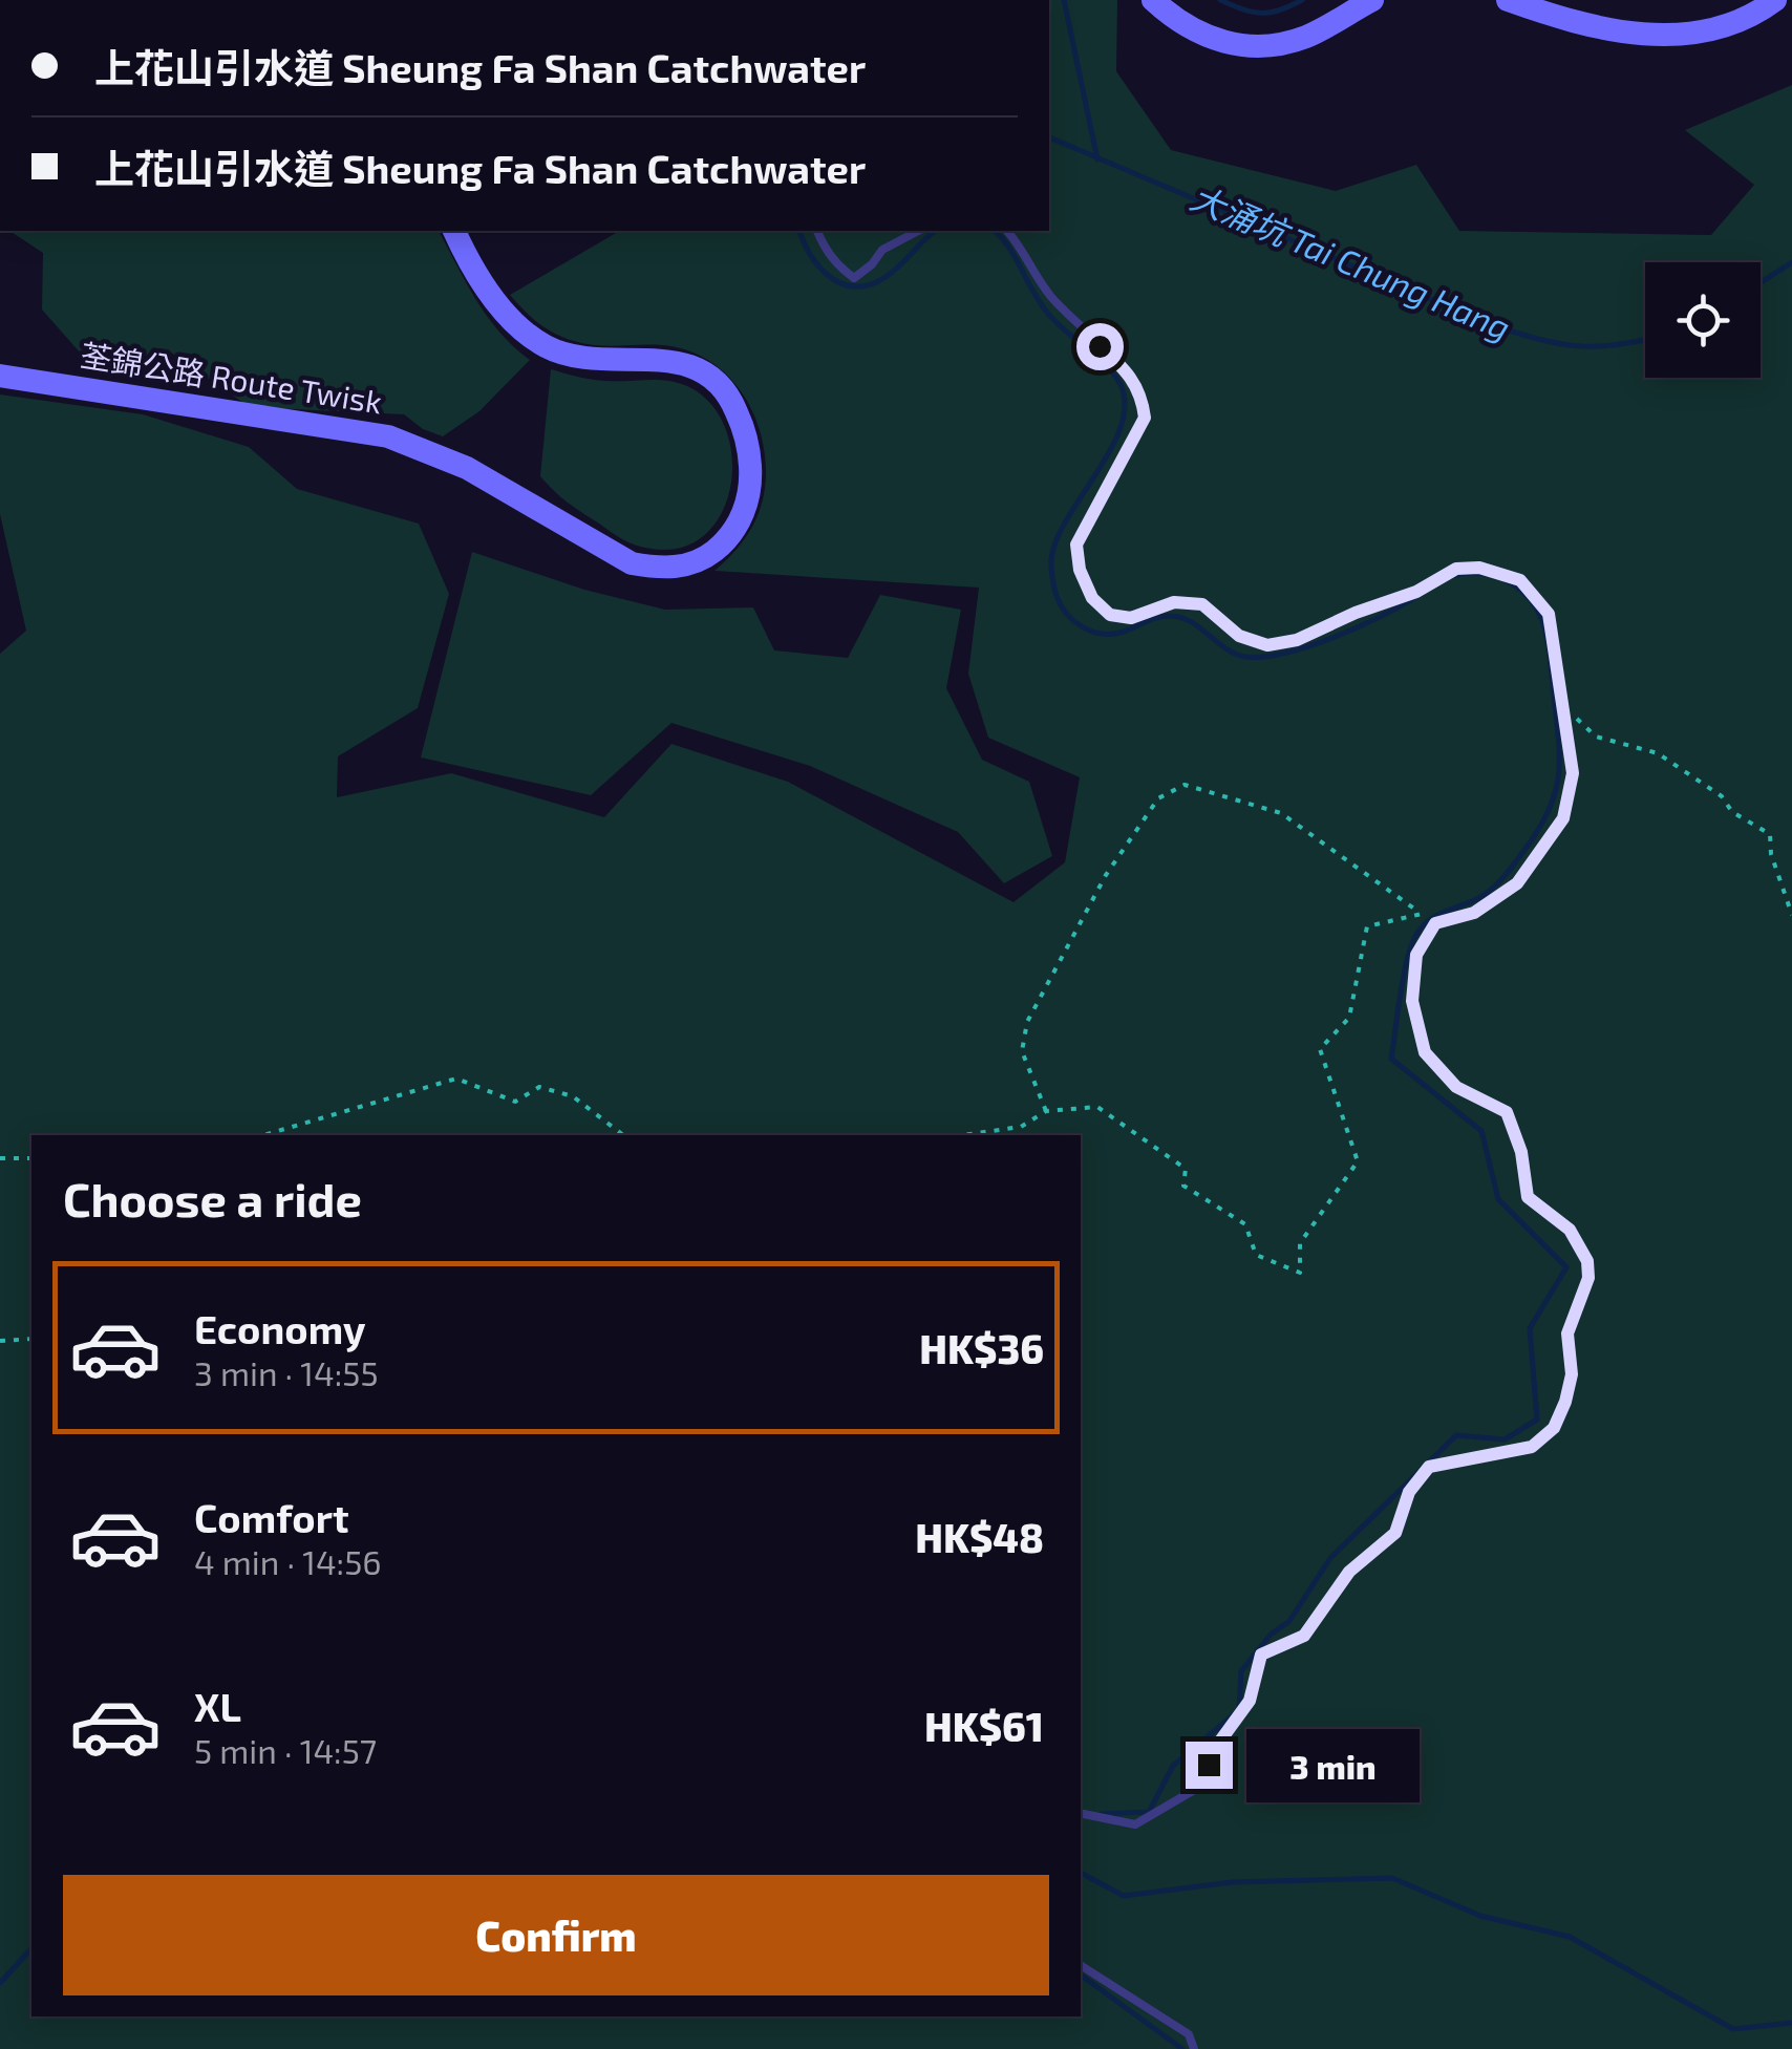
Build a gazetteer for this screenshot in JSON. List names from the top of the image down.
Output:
{
  "streets": {
    "main road": ["荃錦公路 Route Twisk"]
  },
  "water": ["大涌坑 Tai Chung Hang"],
  "page": {
    "banner": ["上花山引水道 Sheung Fa Shan Catchwater", "上花山引水道 Sheung Fa Shan Catchwater"],
    "heading": "Choose a ride",
    "list": [
      {
        "name": "Economy",
        "note": "3 min · 14:55",
        "value": "HK$36"
      },
      {
        "name": "Comfort",
        "note": "4 min · 14:56",
        "value": "HK$48"
      },
      {
        "name": "XL",
        "note": "5 min · 14:57",
        "value": "HK$61"
      }
    ],
    "bubble": "3 min",
    "buttons": "Confirm"
  }
}
